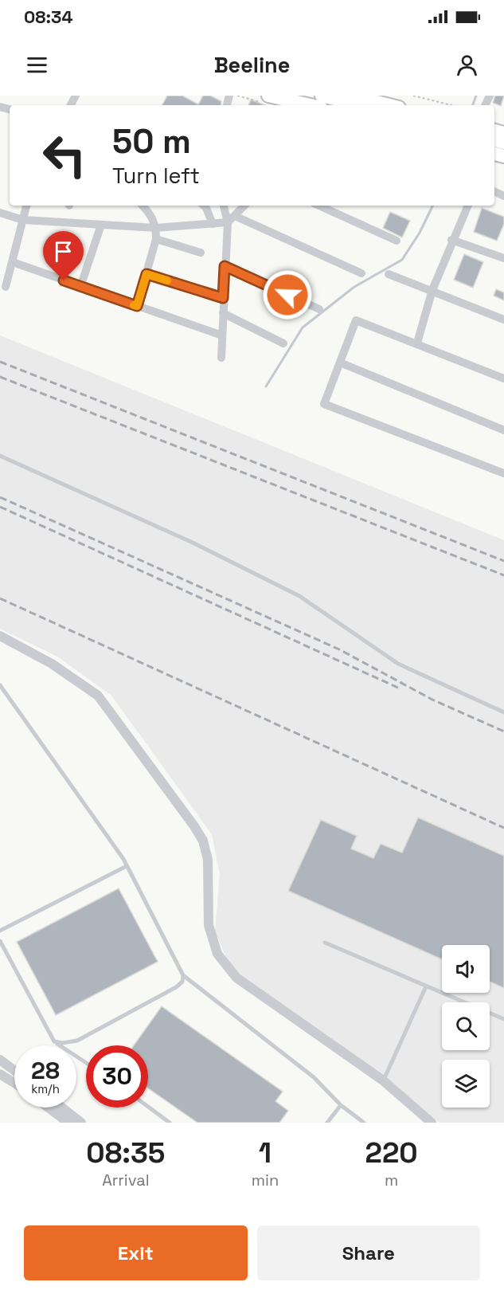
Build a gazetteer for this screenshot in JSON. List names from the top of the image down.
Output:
{
  "page": {
    "status": "08:34",
    "header": "Beeline",
    "turn": ["50 m", "Turn left"],
    "speed": "28 km/h",
    "limit": "30",
    "eta": [
      "08:35",
      "Arrival",
      "1",
      "min",
      "220",
      "m"
    ],
    "buttons": ["Exit", "Share"]
  }
}
